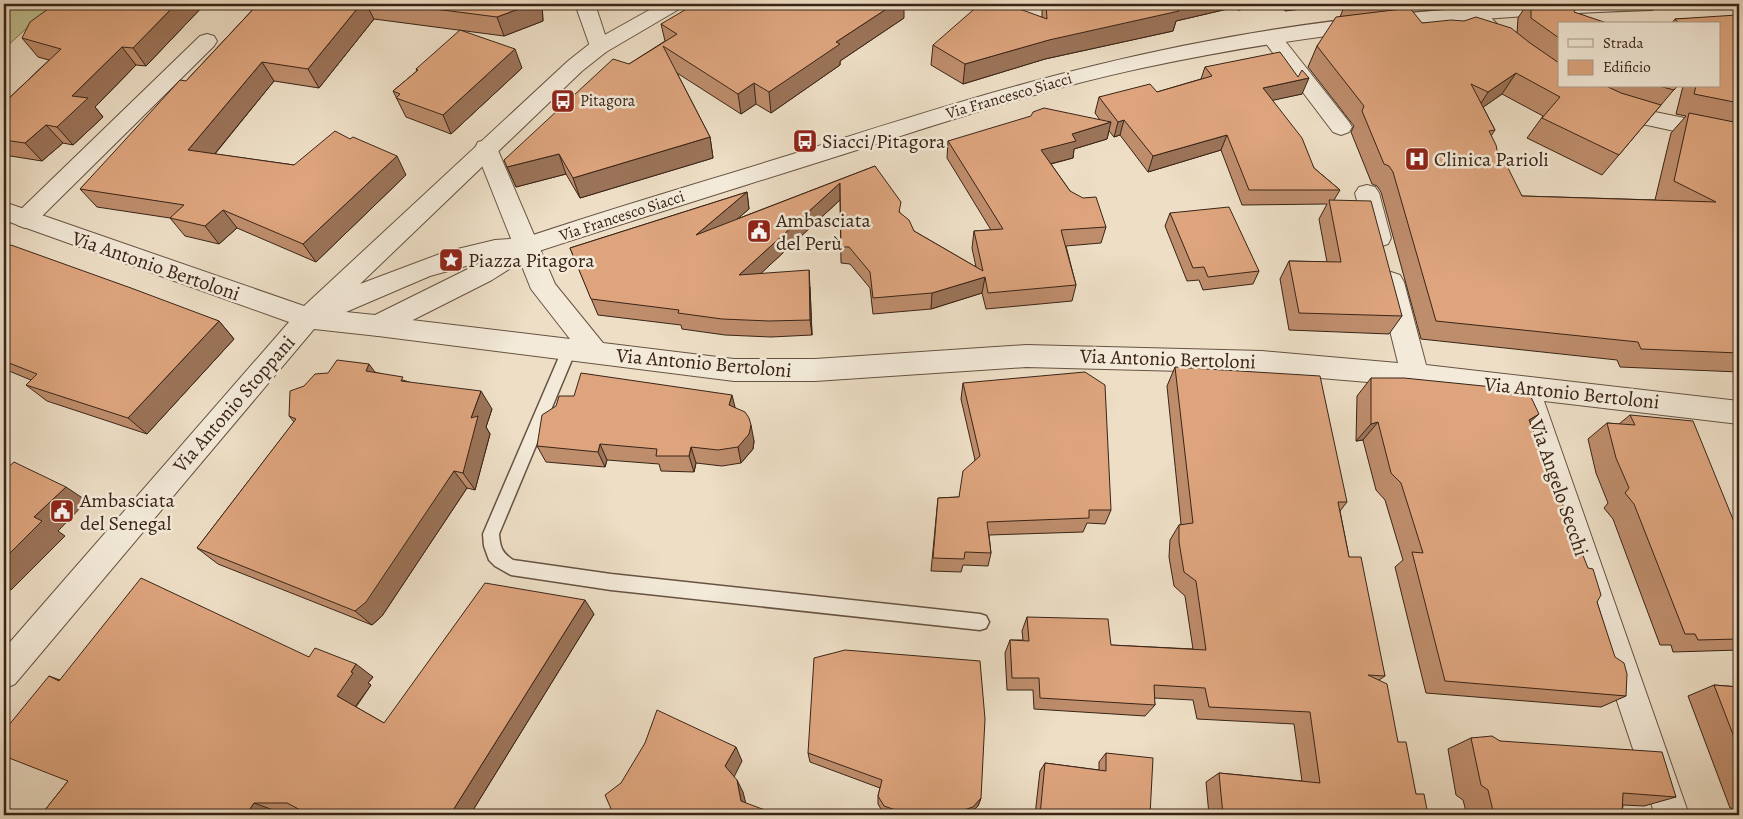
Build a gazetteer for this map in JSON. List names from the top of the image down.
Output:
{
  "streets": {
    "street": [
      "Via Francesco Siacci",
      "Via Antonio Bertoloni",
      "Via Antonio Stoppani",
      "Via Angelo Secchi"
    ]
  },
  "crossings": [
    ["Via Antonio Bertoloni", "Via Antonio Stoppani"],
    ["Via Antonio Bertoloni", "Via Angelo Secchi"]
  ],
  "places": {
    "bus stop": ["Pitagora", "Siacci/Pitagora"],
    "hospital": ["Clinica Parioli"],
    "public building": ["Ambasciata del Perù", "Ambasciata del Senegal"],
    "place": ["Piazza Pitagora"]
  },
  "legend": ["Strada", "Edificio"]
}
